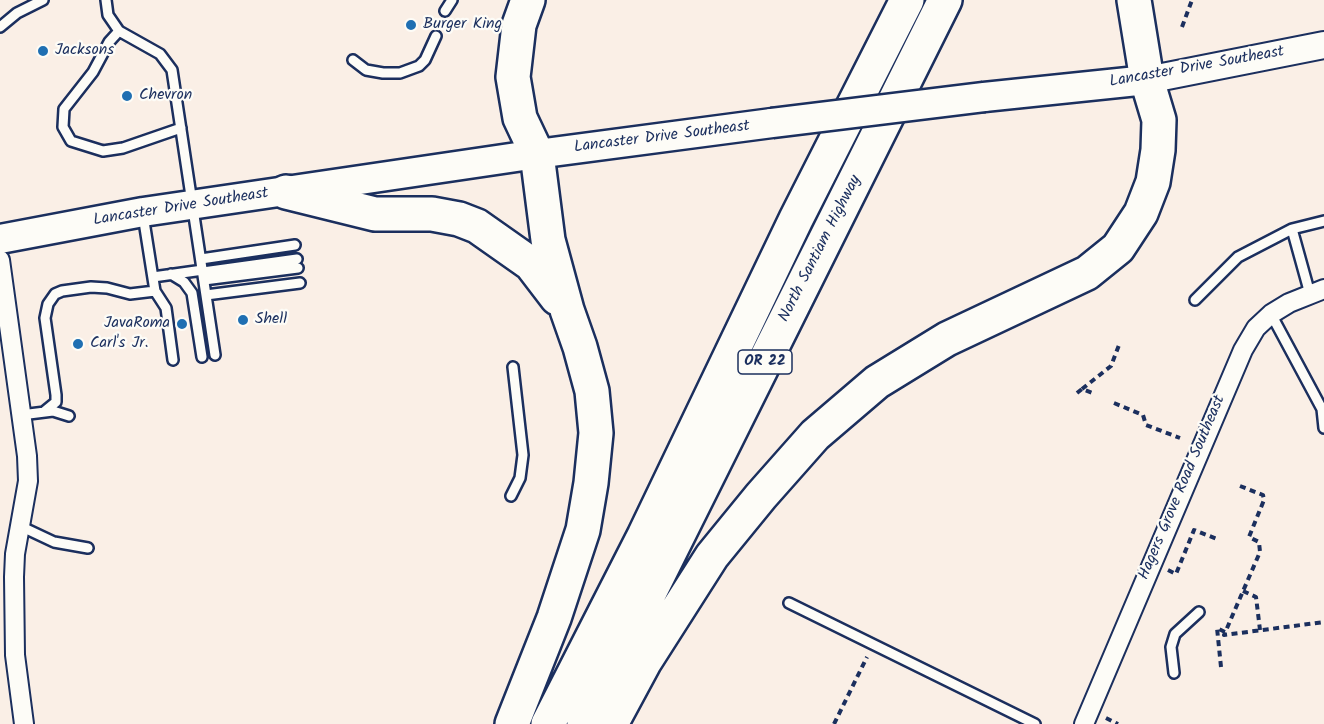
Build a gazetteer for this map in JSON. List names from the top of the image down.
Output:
{
  "streets": {
    "highway": ["North Santiam Highway", "OR 22"],
    "main road": ["Lancaster Drive Southeast"],
    "street": ["Hagers Grove Road Southeast"]
  },
  "places": [
    "Burger King",
    "Jacksons",
    "Chevron",
    "Shell",
    "JavaRoma",
    "Carl's Jr."
  ]
}
